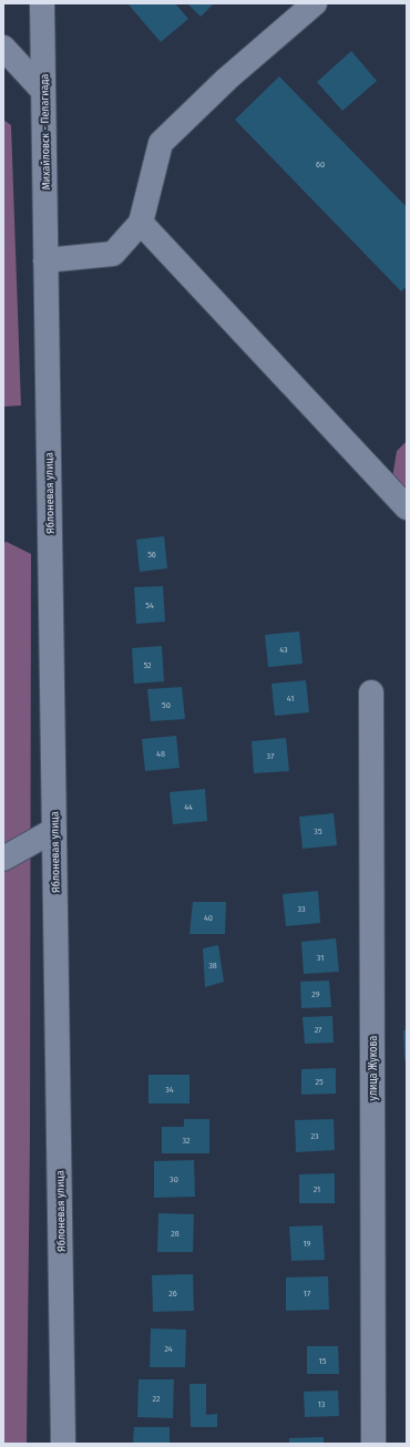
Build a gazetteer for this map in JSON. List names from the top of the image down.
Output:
{
  "streets": {
    "street": ["Михайловск - Пелагиада", "Яблоневая улица", "улица Жукова"]
  },
  "crossings": [
    ["Михайловск - Пелагиада", "Яблоневая улица"]
  ],
  "house_numbers": [
    "60",
    "56",
    "54",
    "43",
    "52",
    "41",
    "50",
    "48",
    "37",
    "44",
    "35",
    "33",
    "40",
    "31",
    "38",
    "29",
    "27",
    "25",
    "34",
    "23",
    "32",
    "30",
    "21",
    "28",
    "19",
    "26",
    "17",
    "24",
    "15",
    "22",
    "13"
  ]
}
